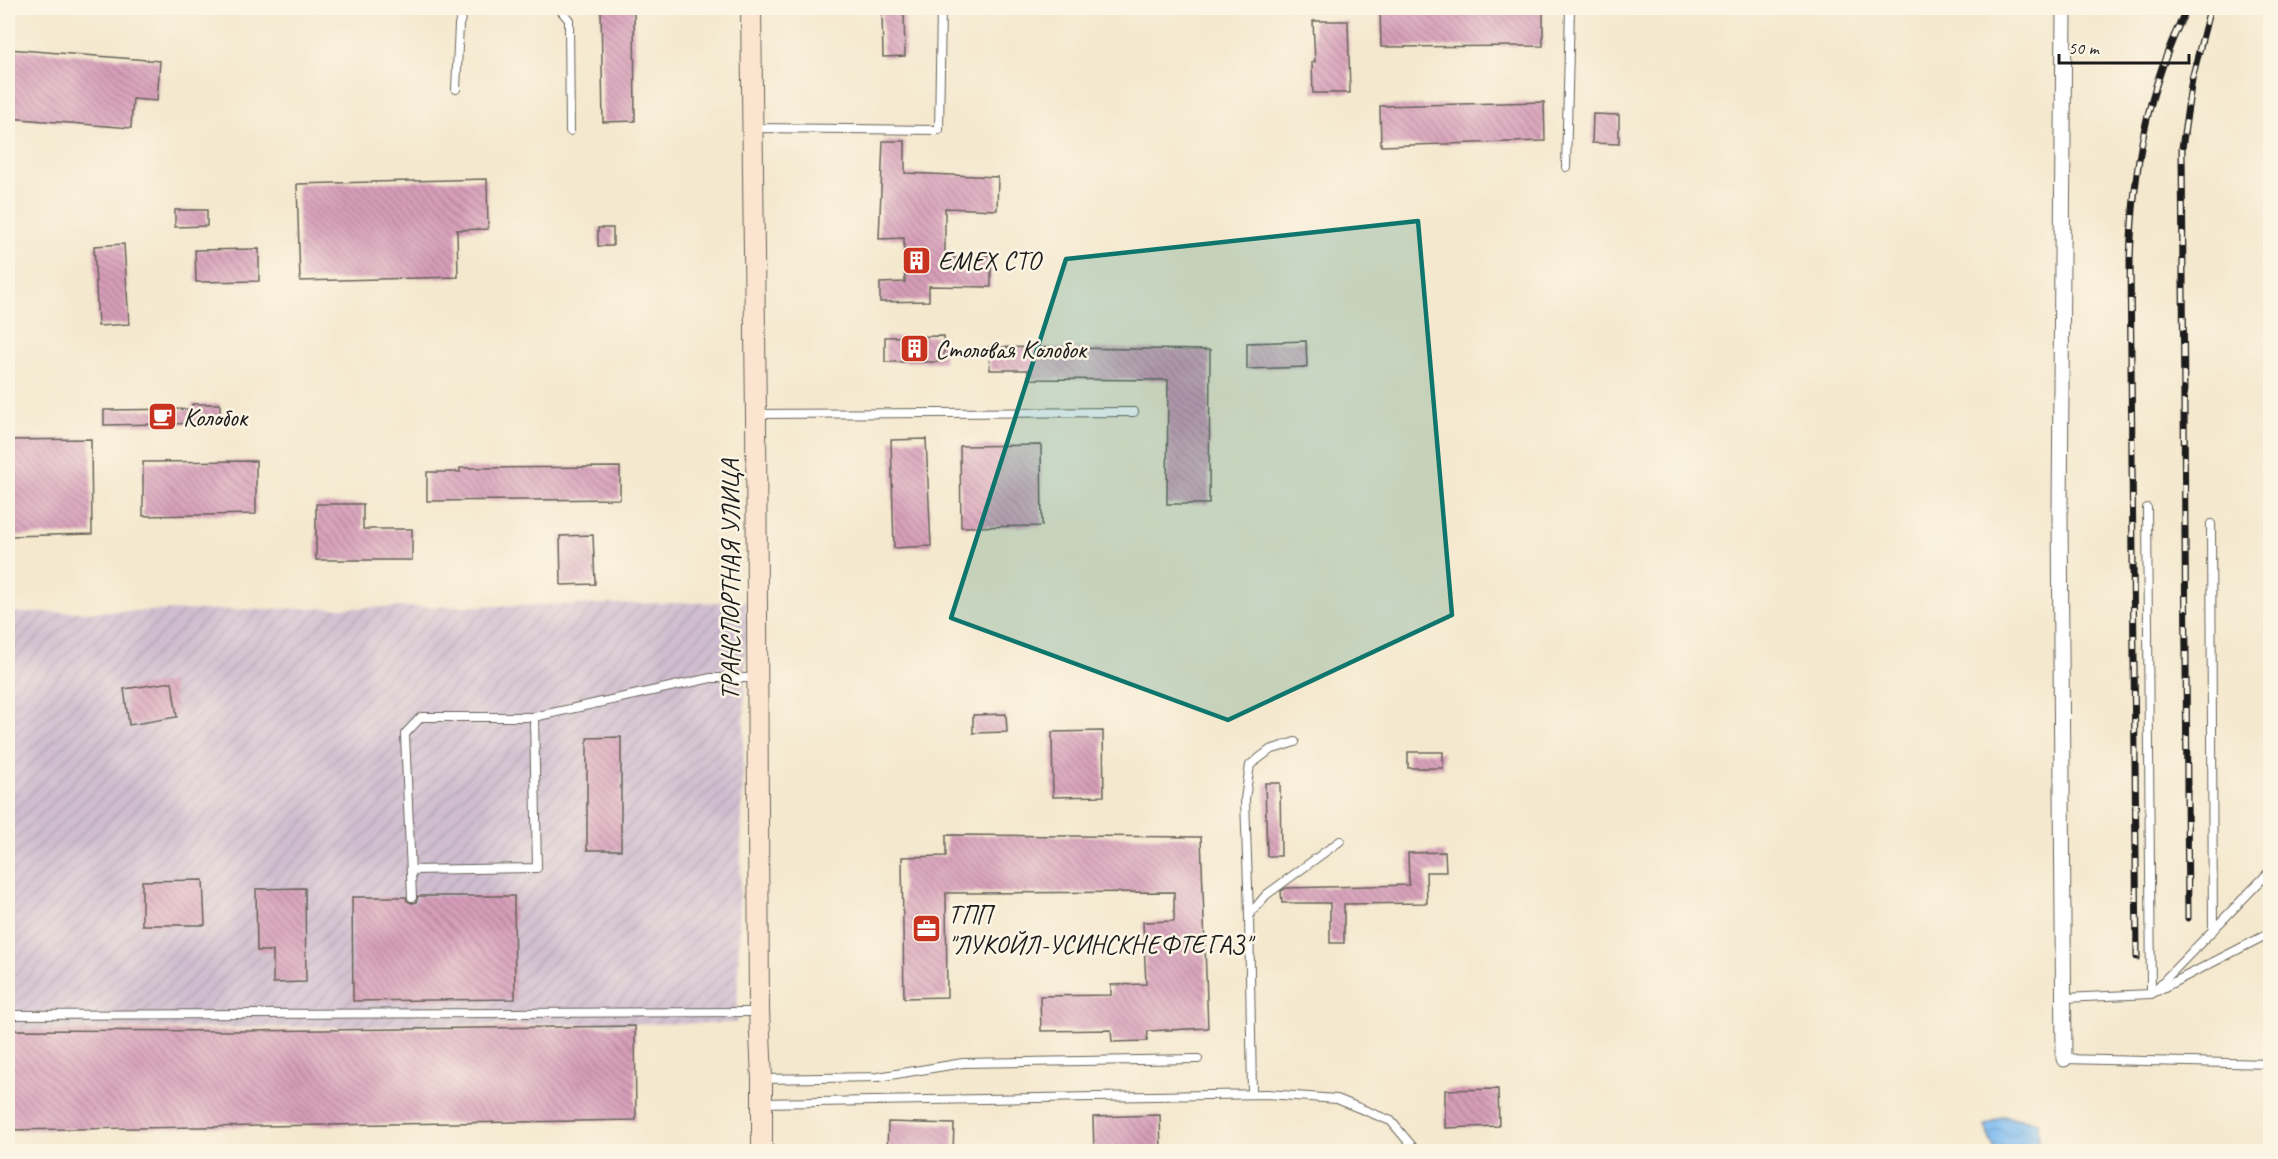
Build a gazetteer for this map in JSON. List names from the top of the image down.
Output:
{
  "streets": {
    "street": ["ТРАНСПОРТНАЯ УЛИЦА"]
  },
  "places": {
    "building": ["EMEX СТО", "Столовая Колобок"],
    "cafe": ["Колобок"],
    "office": ["ТПП \"ЛУКОЙЛ-УСИНСКНЕФТЕГАЗ\""]
  },
  "scale_bar": "50 m"
}
